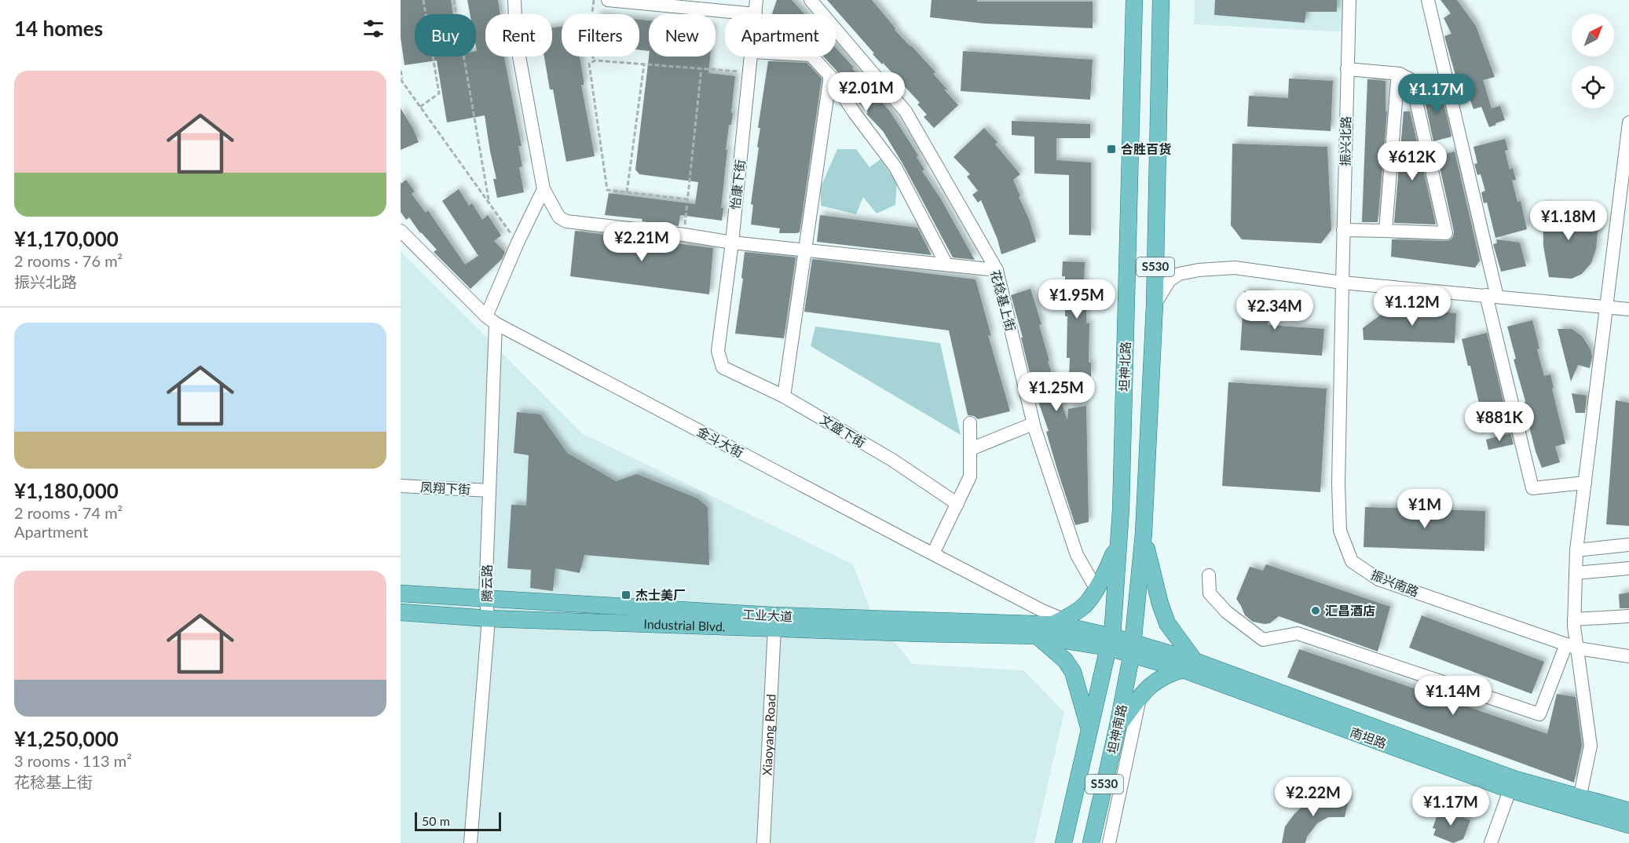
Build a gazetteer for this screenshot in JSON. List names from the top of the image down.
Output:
{
  "streets": {
    "main road": [
      "S530",
      "坦神北路",
      "工业大道",
      "Industrial Blvd.",
      "坦神南路",
      "南坦路"
    ],
    "street": [
      "振兴北路",
      "怡康下街",
      "花稔基上街",
      "文盛下街",
      "金斗大街",
      "凤翔下街",
      "腾云路",
      "振兴南路",
      "Xiaoyang Road"
    ]
  },
  "crossings": [
    ["振兴北路", "振兴南路"],
    ["怡康下街", "文盛下街"],
    ["坦神北路", "工业大道"],
    ["坦神北路", "Industrial Blvd."],
    ["坦神北路", "坦神南路"],
    ["坦神北路", "南坦路"],
    ["金斗大街", "腾云路"],
    ["金斗大街", "工业大道"],
    ["凤翔下街", "腾云路"],
    ["腾云路", "工业大道"],
    ["腾云路", "Industrial Blvd."],
    ["工业大道", "Industrial Blvd."],
    ["工业大道", "坦神南路"],
    ["工业大道", "南坦路"],
    ["Industrial Blvd.", "坦神南路"],
    ["Industrial Blvd.", "Xiaoyang Road"],
    ["Industrial Blvd.", "南坦路"],
    ["坦神南路", "南坦路"]
  ],
  "places": {
    "transit": ["合胜百货", "杰士美厂"],
    "other": ["汇昌酒店"]
  },
  "scale_bar": "50 m",
  "north": "top right",
  "page": {
    "heading": "14 homes",
    "chip": [
      "Buy",
      "Rent",
      "Filters",
      "New",
      "Apartment"
    ],
    "list": [
      {
        "name": "¥1,170,000",
        "note": "2 rooms · 76 m² · 振兴北路"
      },
      {
        "name": "¥1,180,000",
        "note": "2 rooms · 74 m² · Apartment"
      },
      {
        "name": "¥1,250,000",
        "note": "3 rooms · 113 m² · 花稔基上街"
      }
    ],
    "price": [
      "¥2.01M",
      "¥1.17M",
      "¥612K",
      "¥1.18M",
      "¥2.21M",
      "¥1.95M",
      "¥1.12M",
      "¥2.34M",
      "¥1.25M",
      "¥881K",
      "¥1M",
      "¥1.14M",
      "¥2.22M",
      "¥1.17M"
    ],
    "scale": "50 m"
  }
}
